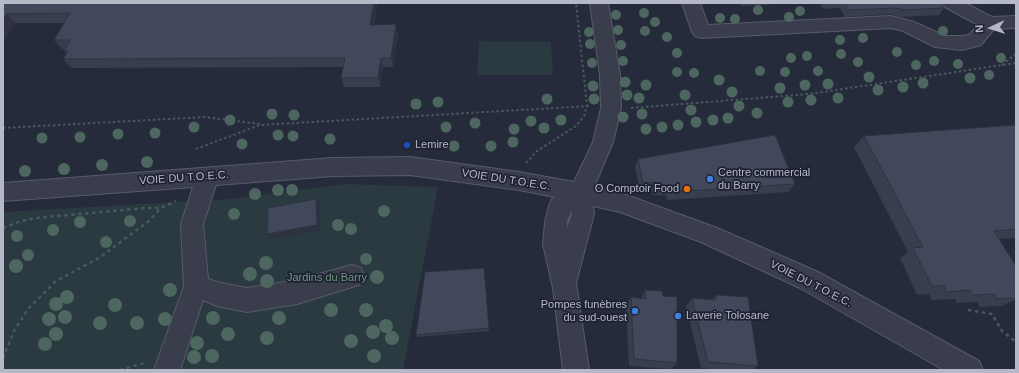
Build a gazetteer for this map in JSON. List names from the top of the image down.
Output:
{
  "streets": {
    "street": ["VOIE DU T.O.E.C."]
  },
  "parks": ["Jardins du Barry"],
  "places": [
    "Lemire",
    "Centre commercial du Barry",
    "O Comptoir Food",
    "Pompes funèbres du sud-ouest",
    "Laverie Tolosane"
  ],
  "north": "left"
}
